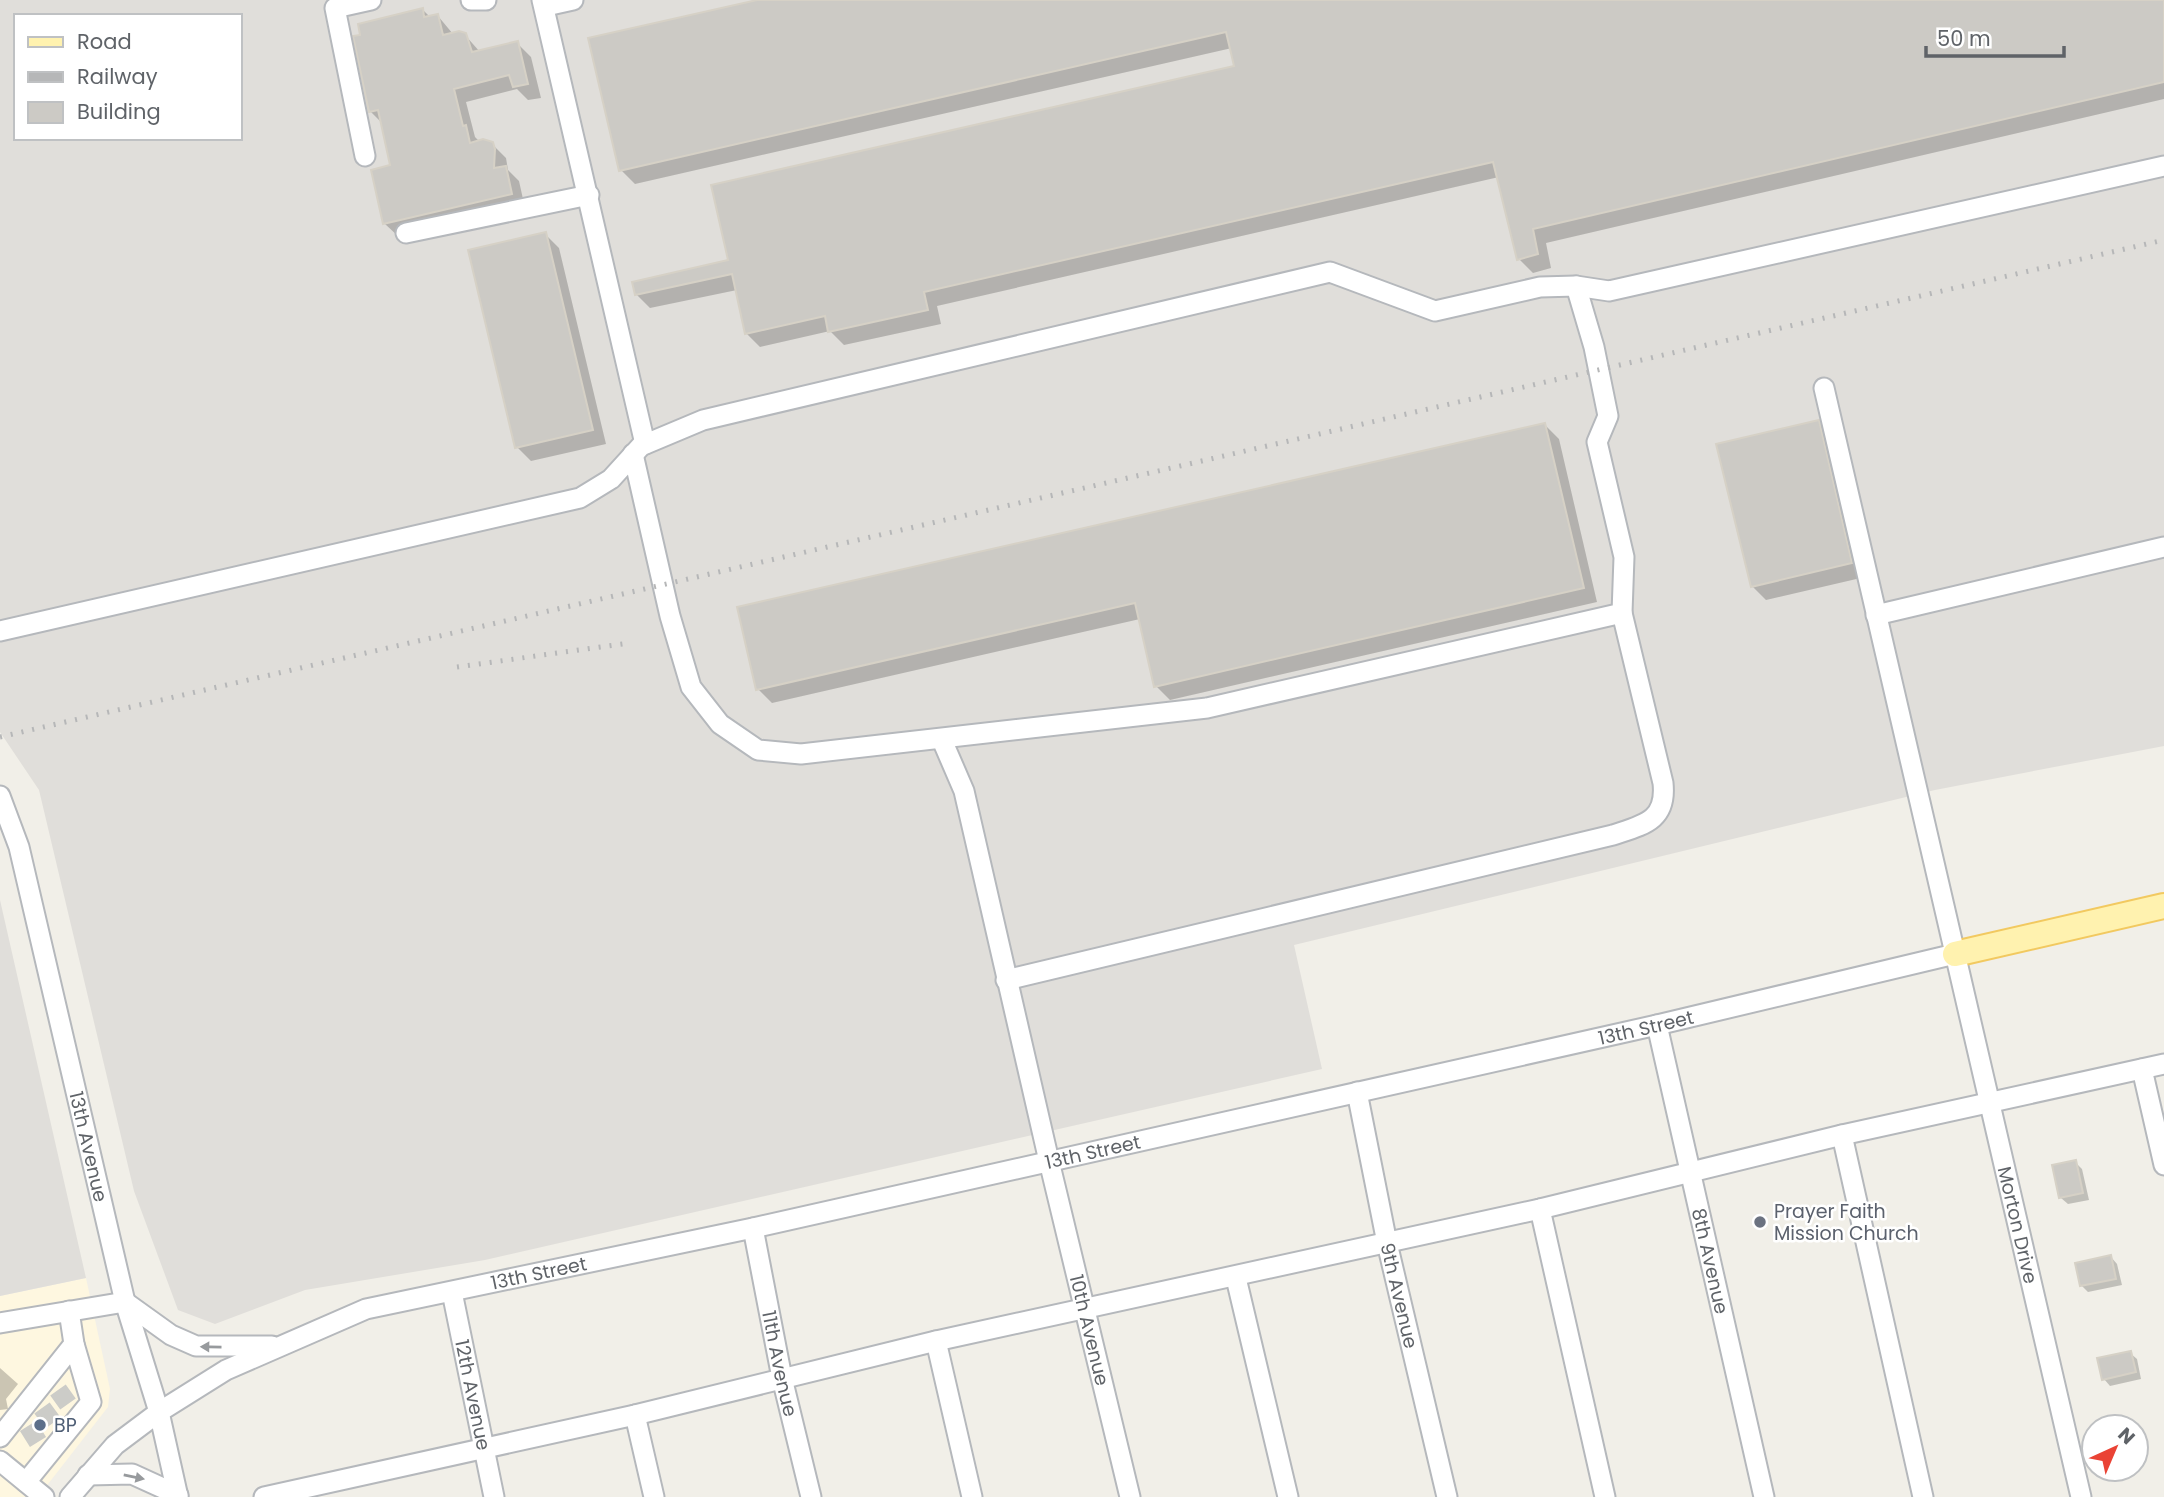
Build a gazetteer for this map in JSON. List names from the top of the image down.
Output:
{
  "streets": {
    "main road": ["13th Street"],
    "street": [
      "13th Avenue",
      "Morton Drive",
      "8th Avenue",
      "9th Avenue",
      "10th Avenue",
      "11th Avenue",
      "12th Avenue"
    ]
  },
  "crossings": [
    ["13th Street", "13th Avenue"],
    ["13th Street", "Morton Drive"],
    ["13th Street", "8th Avenue"],
    ["13th Street", "9th Avenue"],
    ["13th Street", "10th Avenue"],
    ["13th Street", "11th Avenue"],
    ["13th Street", "12th Avenue"]
  ],
  "places": ["Prayer Faith Mission Church", "BP"],
  "legend": ["Road", "Railway", "Building"],
  "scale_bar": "50 m",
  "north": "top right"
}
